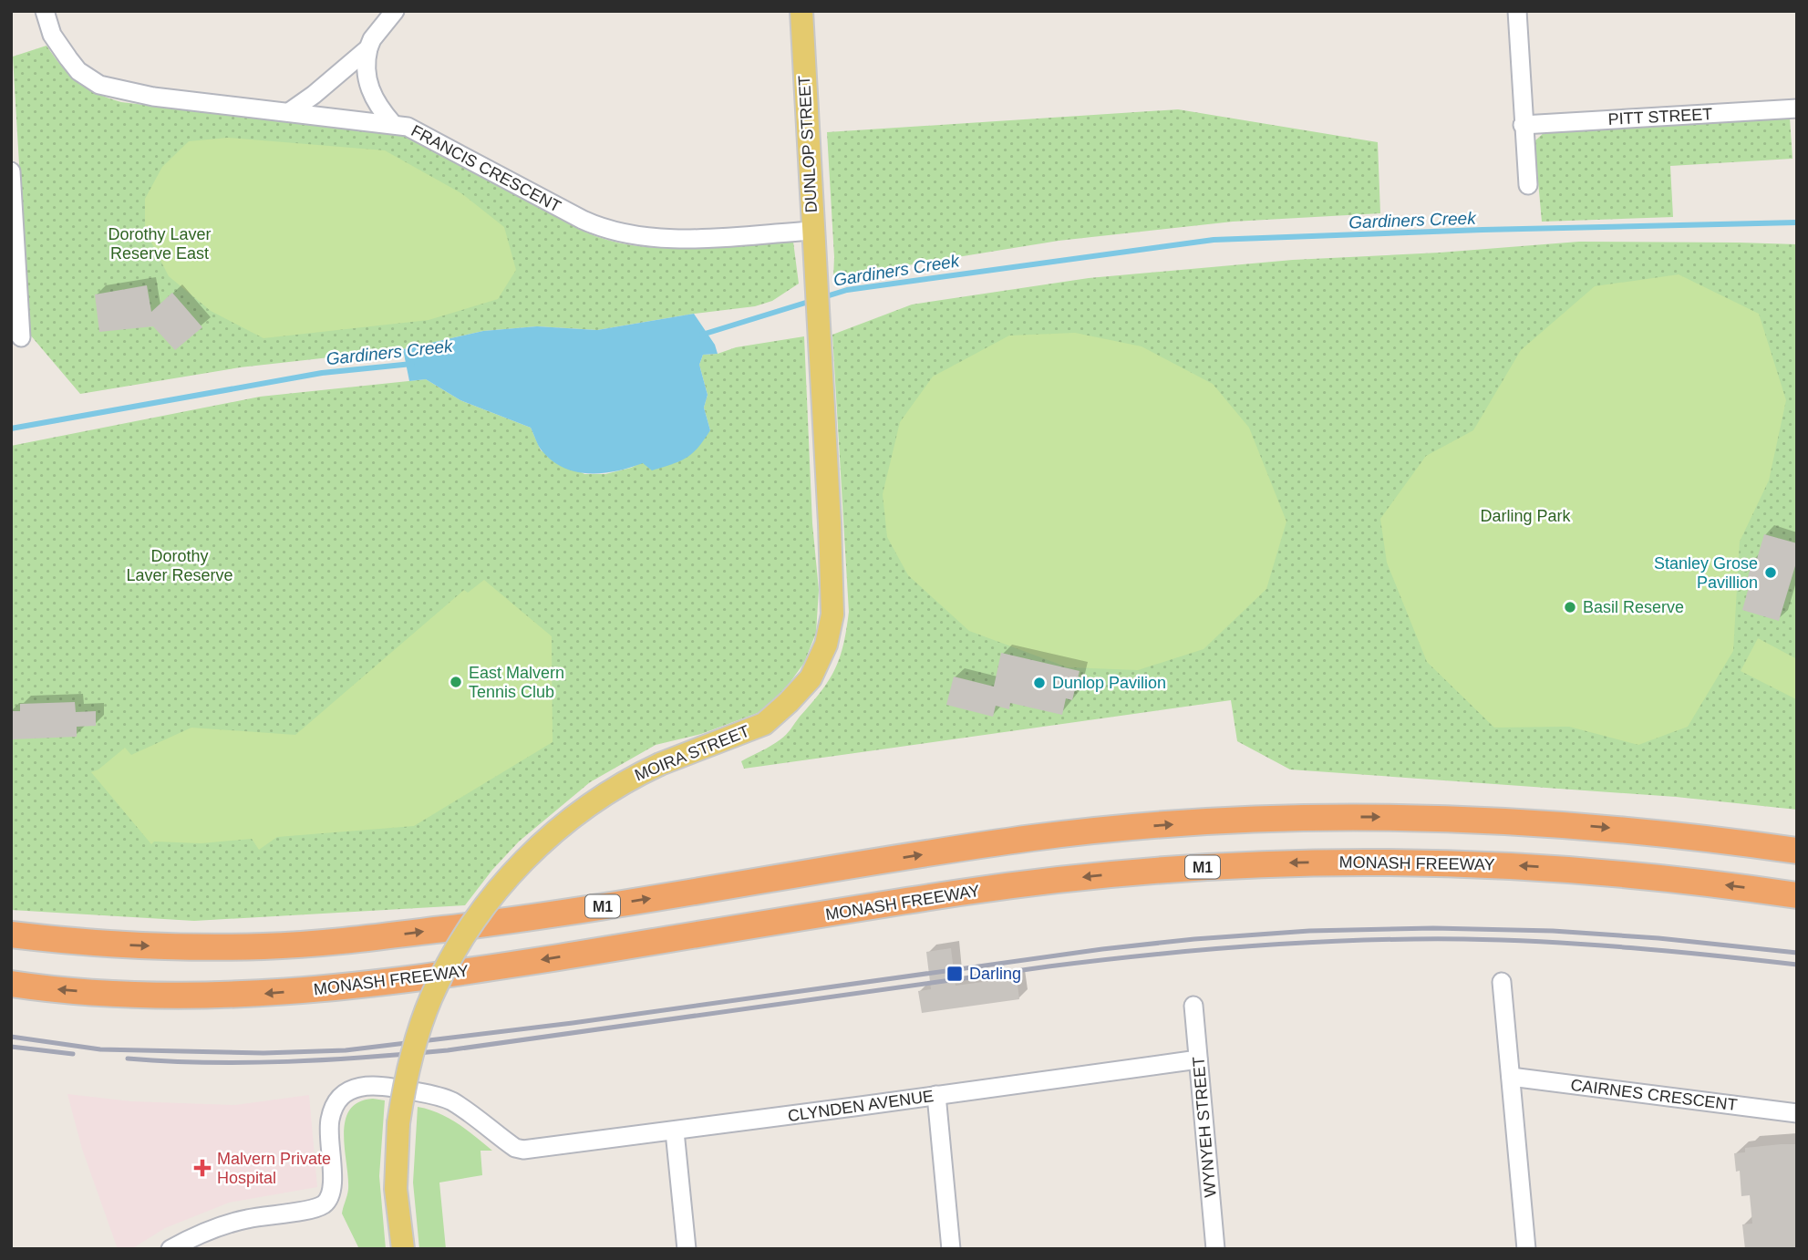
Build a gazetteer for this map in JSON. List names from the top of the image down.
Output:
{
  "streets": {
    "highway": ["MONASH FREEWAY", "M1"],
    "main road": ["DUNLOP STREET", "MOIRA STREET"],
    "street": [
      "PITT STREET",
      "FRANCIS CRESCENT",
      "CAIRNES CRESCENT",
      "CLYNDEN AVENUE",
      "WYNYEH STREET"
    ]
  },
  "crossings": [
    ["DUNLOP STREET", "FRANCIS CRESCENT"],
    ["DUNLOP STREET", "MOIRA STREET"],
    ["CLYNDEN AVENUE", "WYNYEH STREET"]
  ],
  "water": ["Gardiners Creek"],
  "parks": ["Dorothy Laver Reserve East", "Darling Park", "Dorothy Laver Reserve"],
  "places": {
    "other": [
      "Stanley Grose Pavillion",
      "Basil Reserve",
      "East Malvern Tennis Club",
      "Dunlop Pavilion"
    ],
    "transit": ["Darling"],
    "health": ["Malvern Private Hospital"]
  }
}
